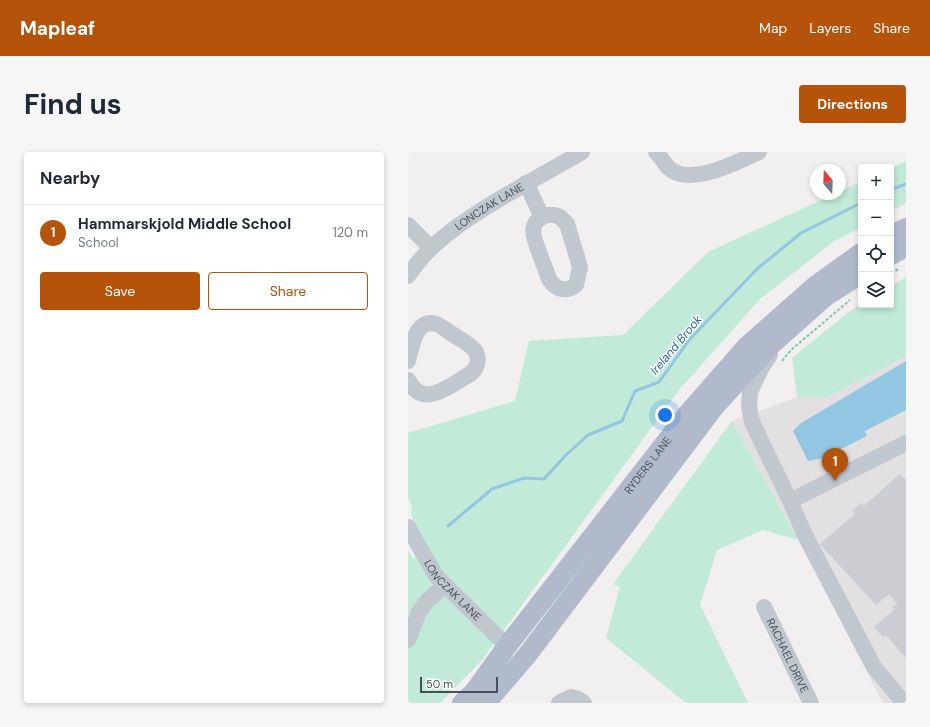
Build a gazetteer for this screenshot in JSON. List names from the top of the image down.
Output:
{
  "streets": {
    "main road": ["RYDERS LANE"],
    "street": ["LONCZAK LANE", "RACHAEL DRIVE"]
  },
  "crossings": [
    ["LONCZAK LANE", "RYDERS LANE"]
  ],
  "water": ["Ireland Brook"],
  "scale_bar": "50 m",
  "north": "top",
  "page": {
    "header": "Mapleaf",
    "nav": ["Map", "Layers", "Share"],
    "buttons": [
      "Directions",
      ["Save", "Share"]
    ],
    "title": "Find us",
    "heading": "Nearby",
    "map_buttons": ["+", "−"],
    "list": [
      {
        "mark": "1",
        "name": "Hammarskjold Middle School",
        "note": "School",
        "value": "120 m"
      }
    ],
    "pins": "1",
    "scale": "50 m"
  }
}
